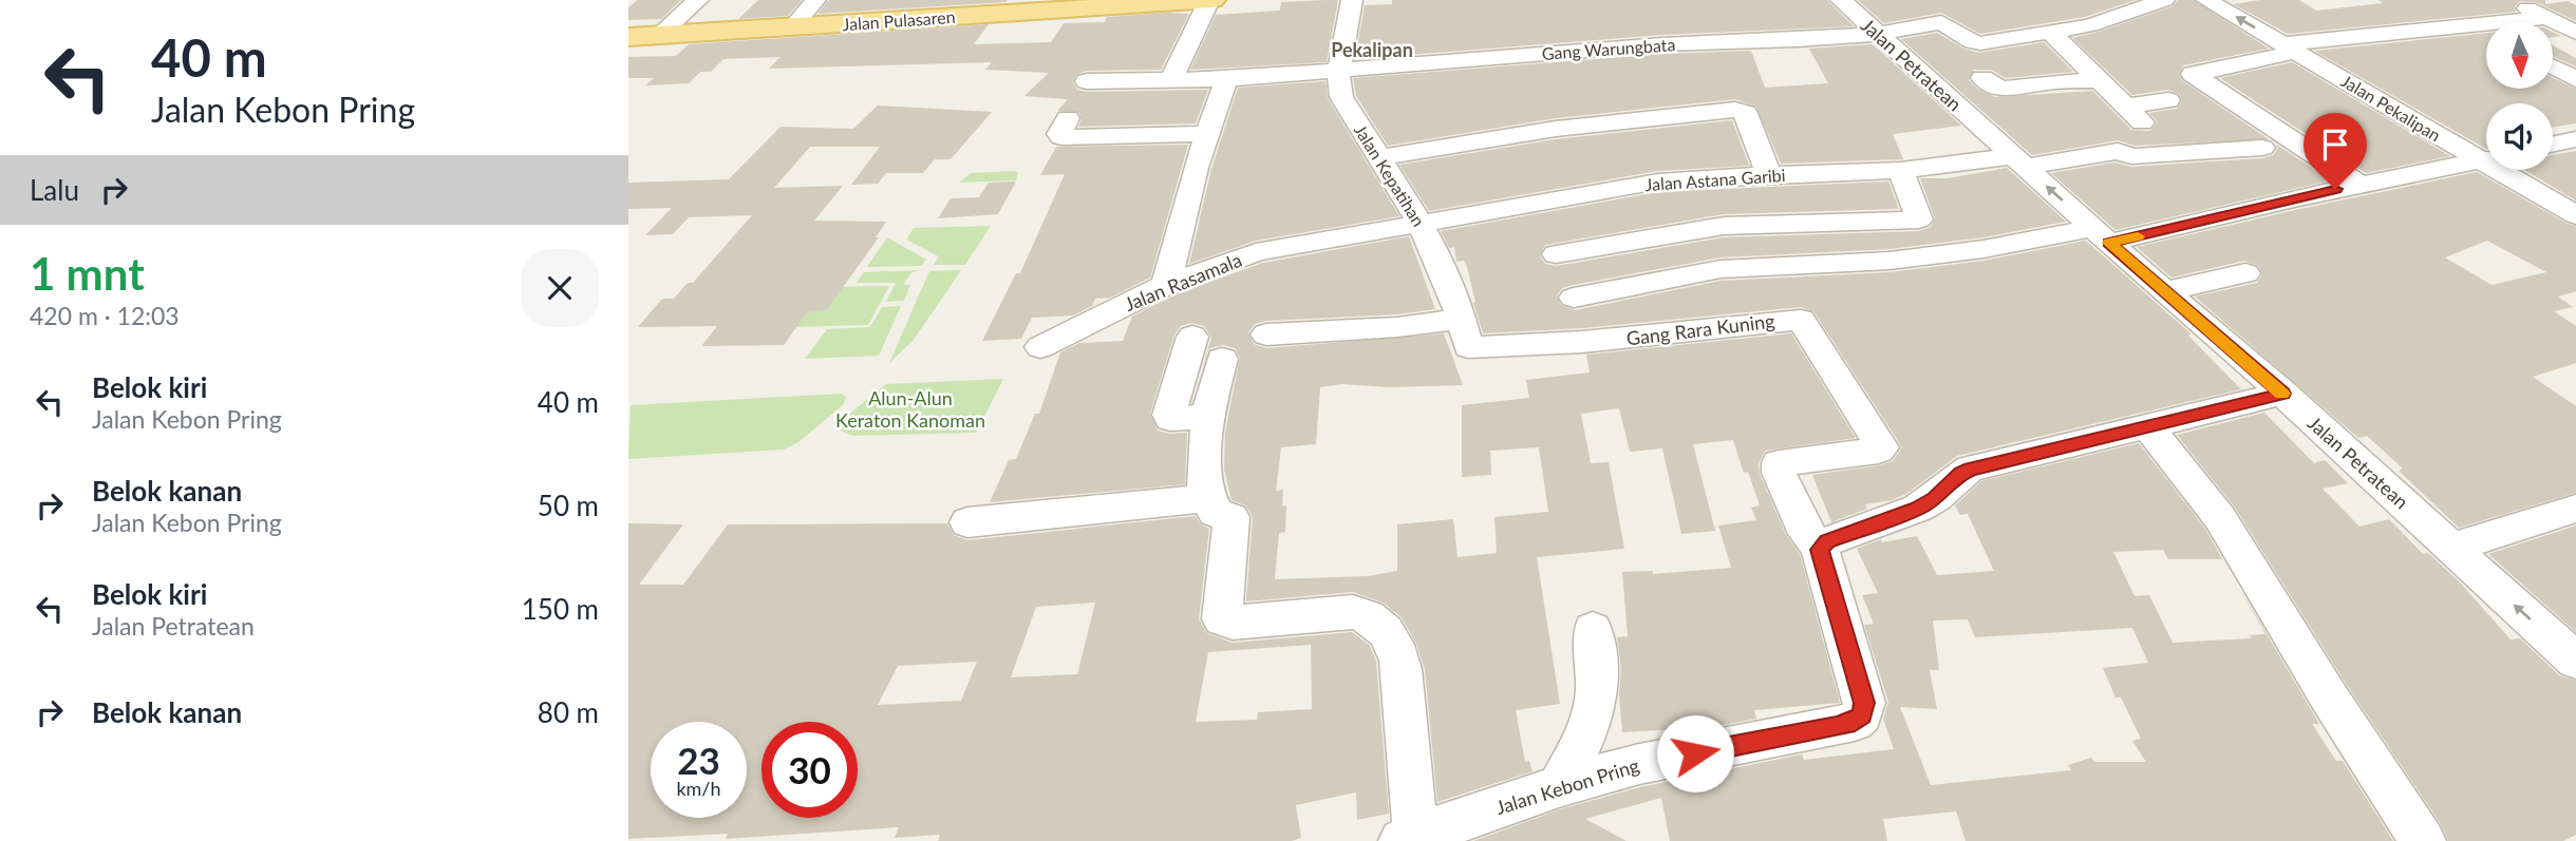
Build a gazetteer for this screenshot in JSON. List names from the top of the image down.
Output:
{
  "streets": {
    "main road": ["Jalan Pulasaren"],
    "street": [
      "Gang Warungbata",
      "Jalan Petratean",
      "Jalan Pekalipan",
      "Jalan Kepatihan",
      "Jalan Astana Garibi",
      "Jalan Rasamala",
      "Gang Rara Kuning",
      "Jalan Kebon Pring"
    ]
  },
  "crossings": [
    ["Gang Warungbata", "Jalan Petratean"],
    ["Gang Warungbata", "Jalan Kepatihan"],
    ["Jalan Petratean", "Jalan Astana Garibi"],
    ["Jalan Kepatihan", "Jalan Astana Garibi"],
    ["Jalan Kepatihan", "Jalan Rasamala"],
    ["Jalan Kepatihan", "Gang Rara Kuning"],
    ["Jalan Astana Garibi", "Jalan Rasamala"],
    ["Gang Rara Kuning", "Jalan Kebon Pring"]
  ],
  "districts": ["Pekalipan"],
  "parks": ["Alun-Alun Keraton Kanoman"],
  "north": "bottom",
  "page": {
    "turn": ["40 m", "Jalan Kebon Pring"],
    "then": "Lalu",
    "heading": ["1 mnt", "420 m · 12:03"],
    "list": [
      {
        "name": "Belok kiri",
        "note": "Jalan Kebon Pring",
        "value": "40 m"
      },
      {
        "name": "Belok kanan",
        "note": "Jalan Kebon Pring",
        "value": "50 m"
      },
      {
        "name": "Belok kiri",
        "note": "Jalan Petratean",
        "value": "150 m"
      },
      {
        "name": "Belok kanan",
        "value": "80 m"
      }
    ],
    "speed": "23 km/h",
    "limit": "30"
  }
}
